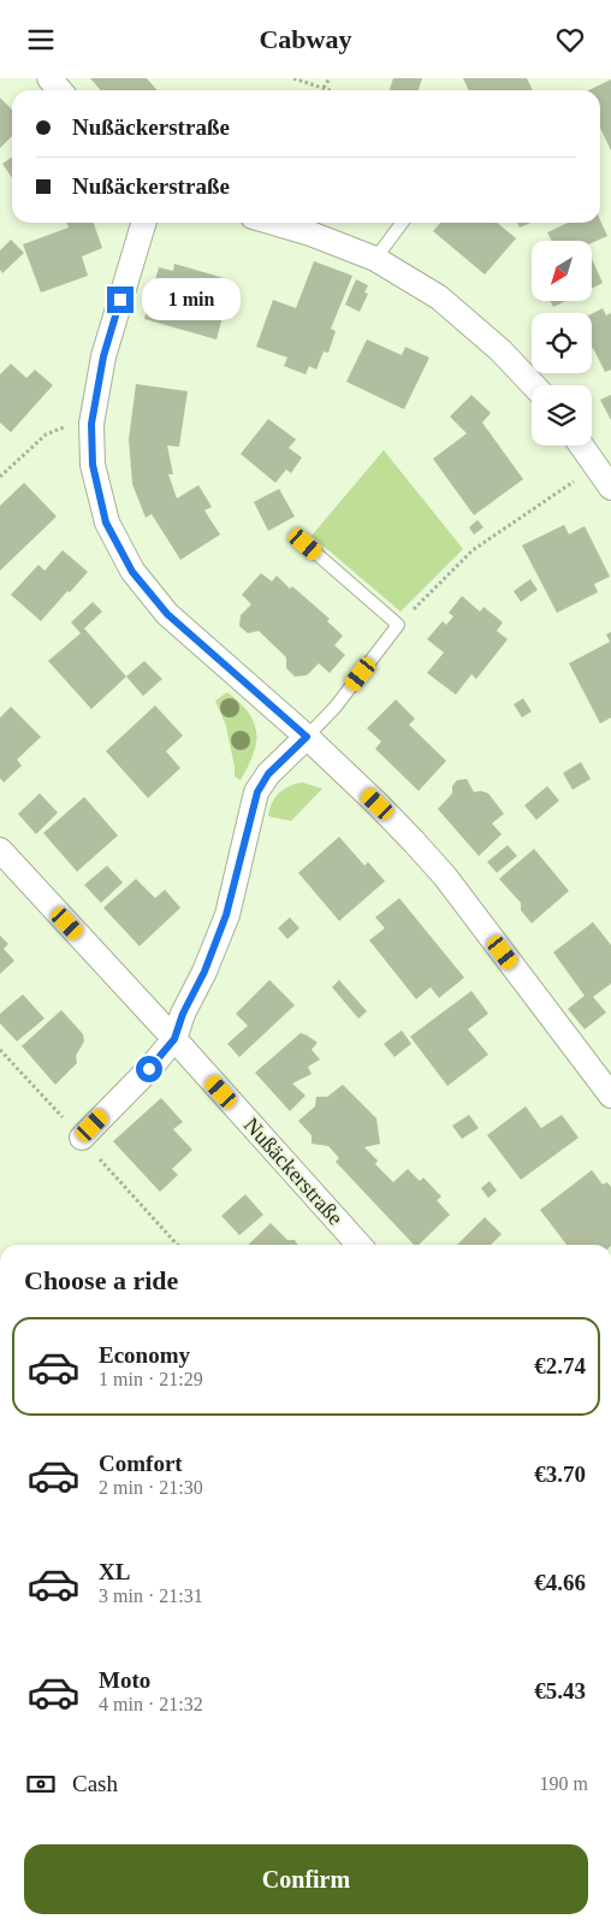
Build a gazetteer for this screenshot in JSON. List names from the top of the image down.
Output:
{
  "streets": {
    "street": ["Nußäckerstraße"]
  },
  "north": "bottom left",
  "page": {
    "header": "Cabway",
    "banner": ["Nußäckerstraße", "Nußäckerstraße"],
    "bubble": "1 min",
    "heading": "Choose a ride",
    "list": [
      {
        "name": "Economy",
        "note": "1 min · 21:29",
        "value": "€2.74"
      },
      {
        "name": "Comfort",
        "note": "2 min · 21:30",
        "value": "€3.70"
      },
      {
        "name": "XL",
        "note": "3 min · 21:31",
        "value": "€4.66"
      },
      {
        "name": "Moto",
        "note": "4 min · 21:32",
        "value": "€5.43"
      }
    ],
    "pay": ["Cash", "190 m"],
    "buttons": "Confirm"
  }
}
